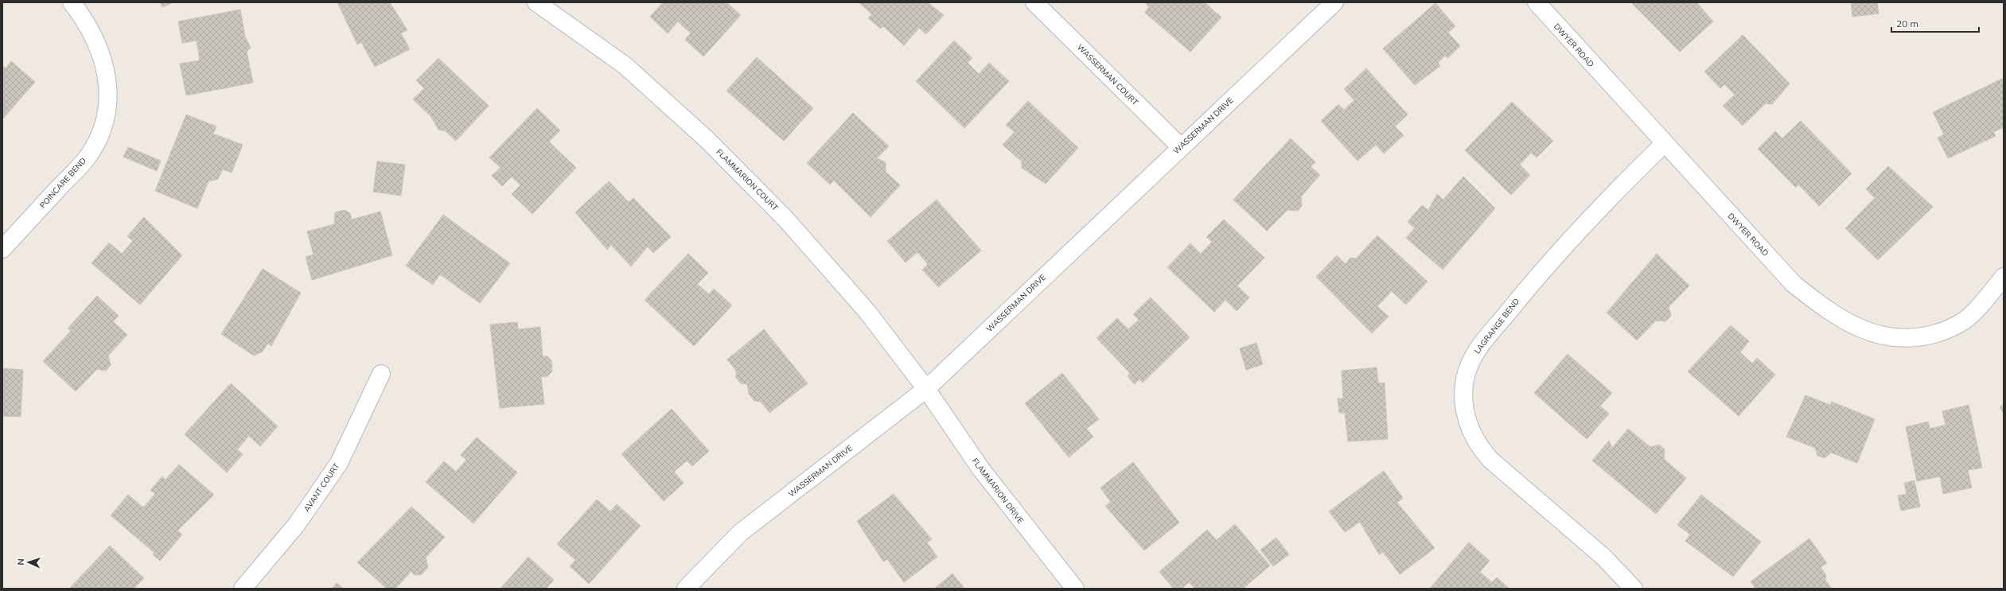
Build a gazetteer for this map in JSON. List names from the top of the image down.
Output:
{
  "streets": {
    "street": [
      "DWYER ROAD",
      "WASSERMAN COURT",
      "WASSERMAN DRIVE",
      "FLAMMARION COURT",
      "POINCARE BEND",
      "LAGRANGE BEND",
      "AVANT COURT",
      "FLAMMARION DRIVE"
    ]
  },
  "crossings": [
    ["DWYER ROAD", "LAGRANGE BEND"],
    ["WASSERMAN COURT", "WASSERMAN DRIVE"],
    ["WASSERMAN DRIVE", "FLAMMARION COURT"],
    ["WASSERMAN DRIVE", "FLAMMARION DRIVE"],
    ["FLAMMARION COURT", "FLAMMARION DRIVE"]
  ],
  "scale_bar": "20 m",
  "north": "left"
}
